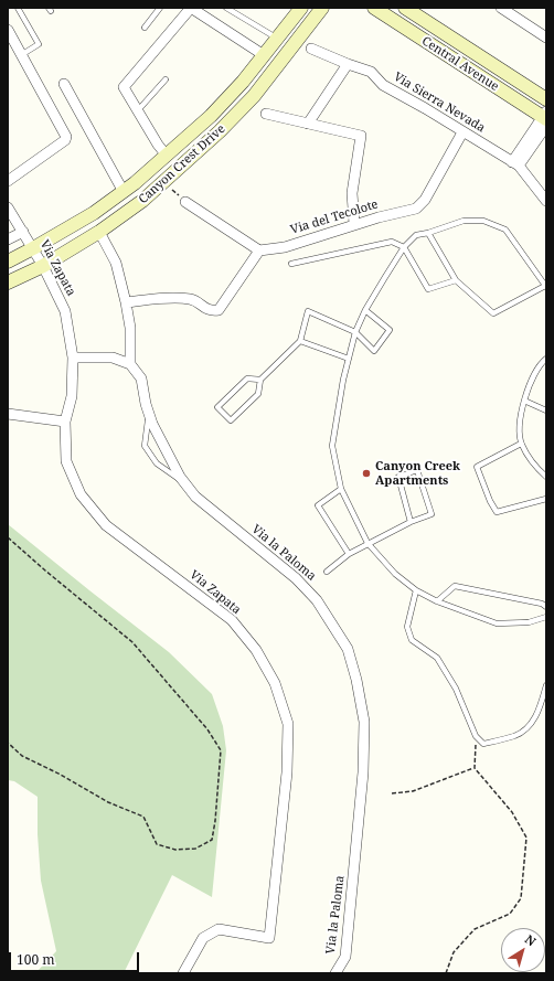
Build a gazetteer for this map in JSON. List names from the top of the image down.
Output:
{
  "streets": {
    "main road": ["Central Avenue", "Canyon Crest Drive"],
    "street": [
      "Via Sierra Nevada",
      "Via del Tecolote",
      "Via Zapata",
      "Via la Paloma"
    ]
  },
  "crossings": [
    ["Via Sierra Nevada", "Via del Tecolote"],
    ["Canyon Crest Drive", "Via Zapata"]
  ],
  "places": ["Canyon Creek Apartments"],
  "scale_bar": "100 m",
  "north": "top right"
}
